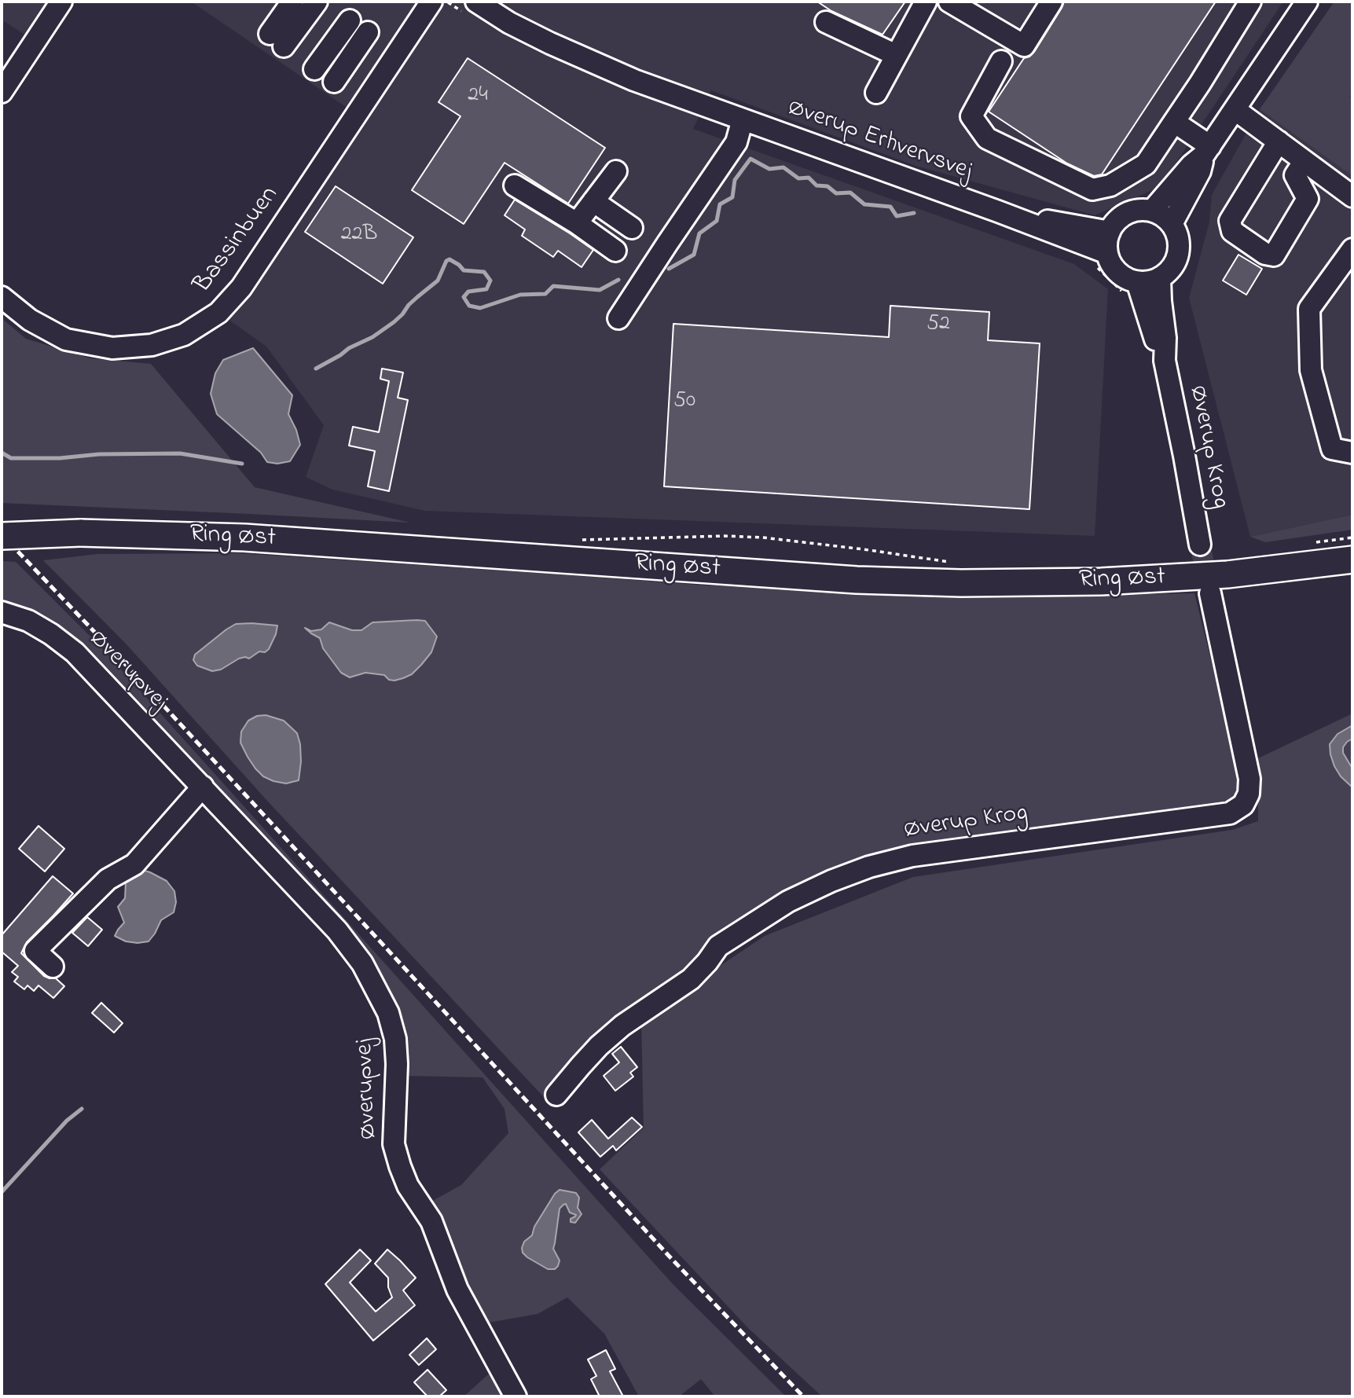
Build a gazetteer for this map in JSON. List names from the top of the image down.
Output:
{
  "streets": {
    "main road": ["Ring Øst"],
    "street": [
      "Øverup Erhvervsvej",
      "Bassinbuen",
      "Øverup Krog",
      "Øverupvej"
    ]
  },
  "crossings": [
    ["Øverup Erhvervsvej", "Øverup Krog"]
  ],
  "house_numbers": [
    "24",
    "22B",
    "52",
    "50"
  ]
}
